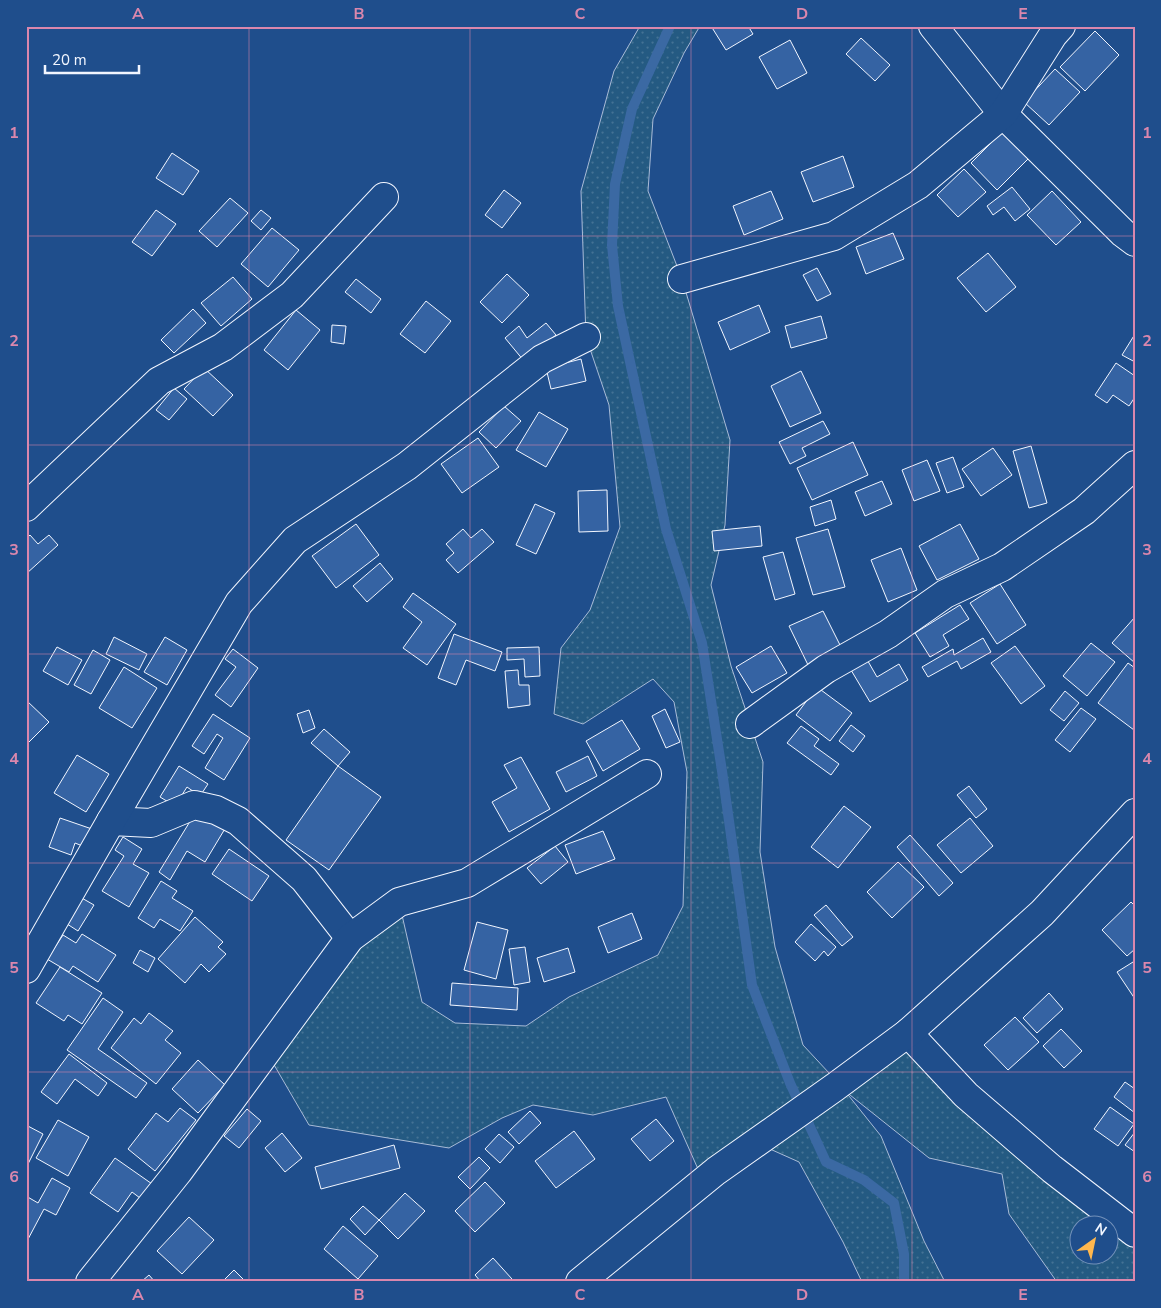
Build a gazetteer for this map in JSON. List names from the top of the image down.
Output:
{
  "scale_bar": "20 m",
  "north": "top right",
  "grid": {
    "columns": [
      "A",
      "B",
      "C",
      "D",
      "E"
    ],
    "rows": [
      "1",
      "2",
      "3",
      "4",
      "5",
      "6"
    ]
  }
}
